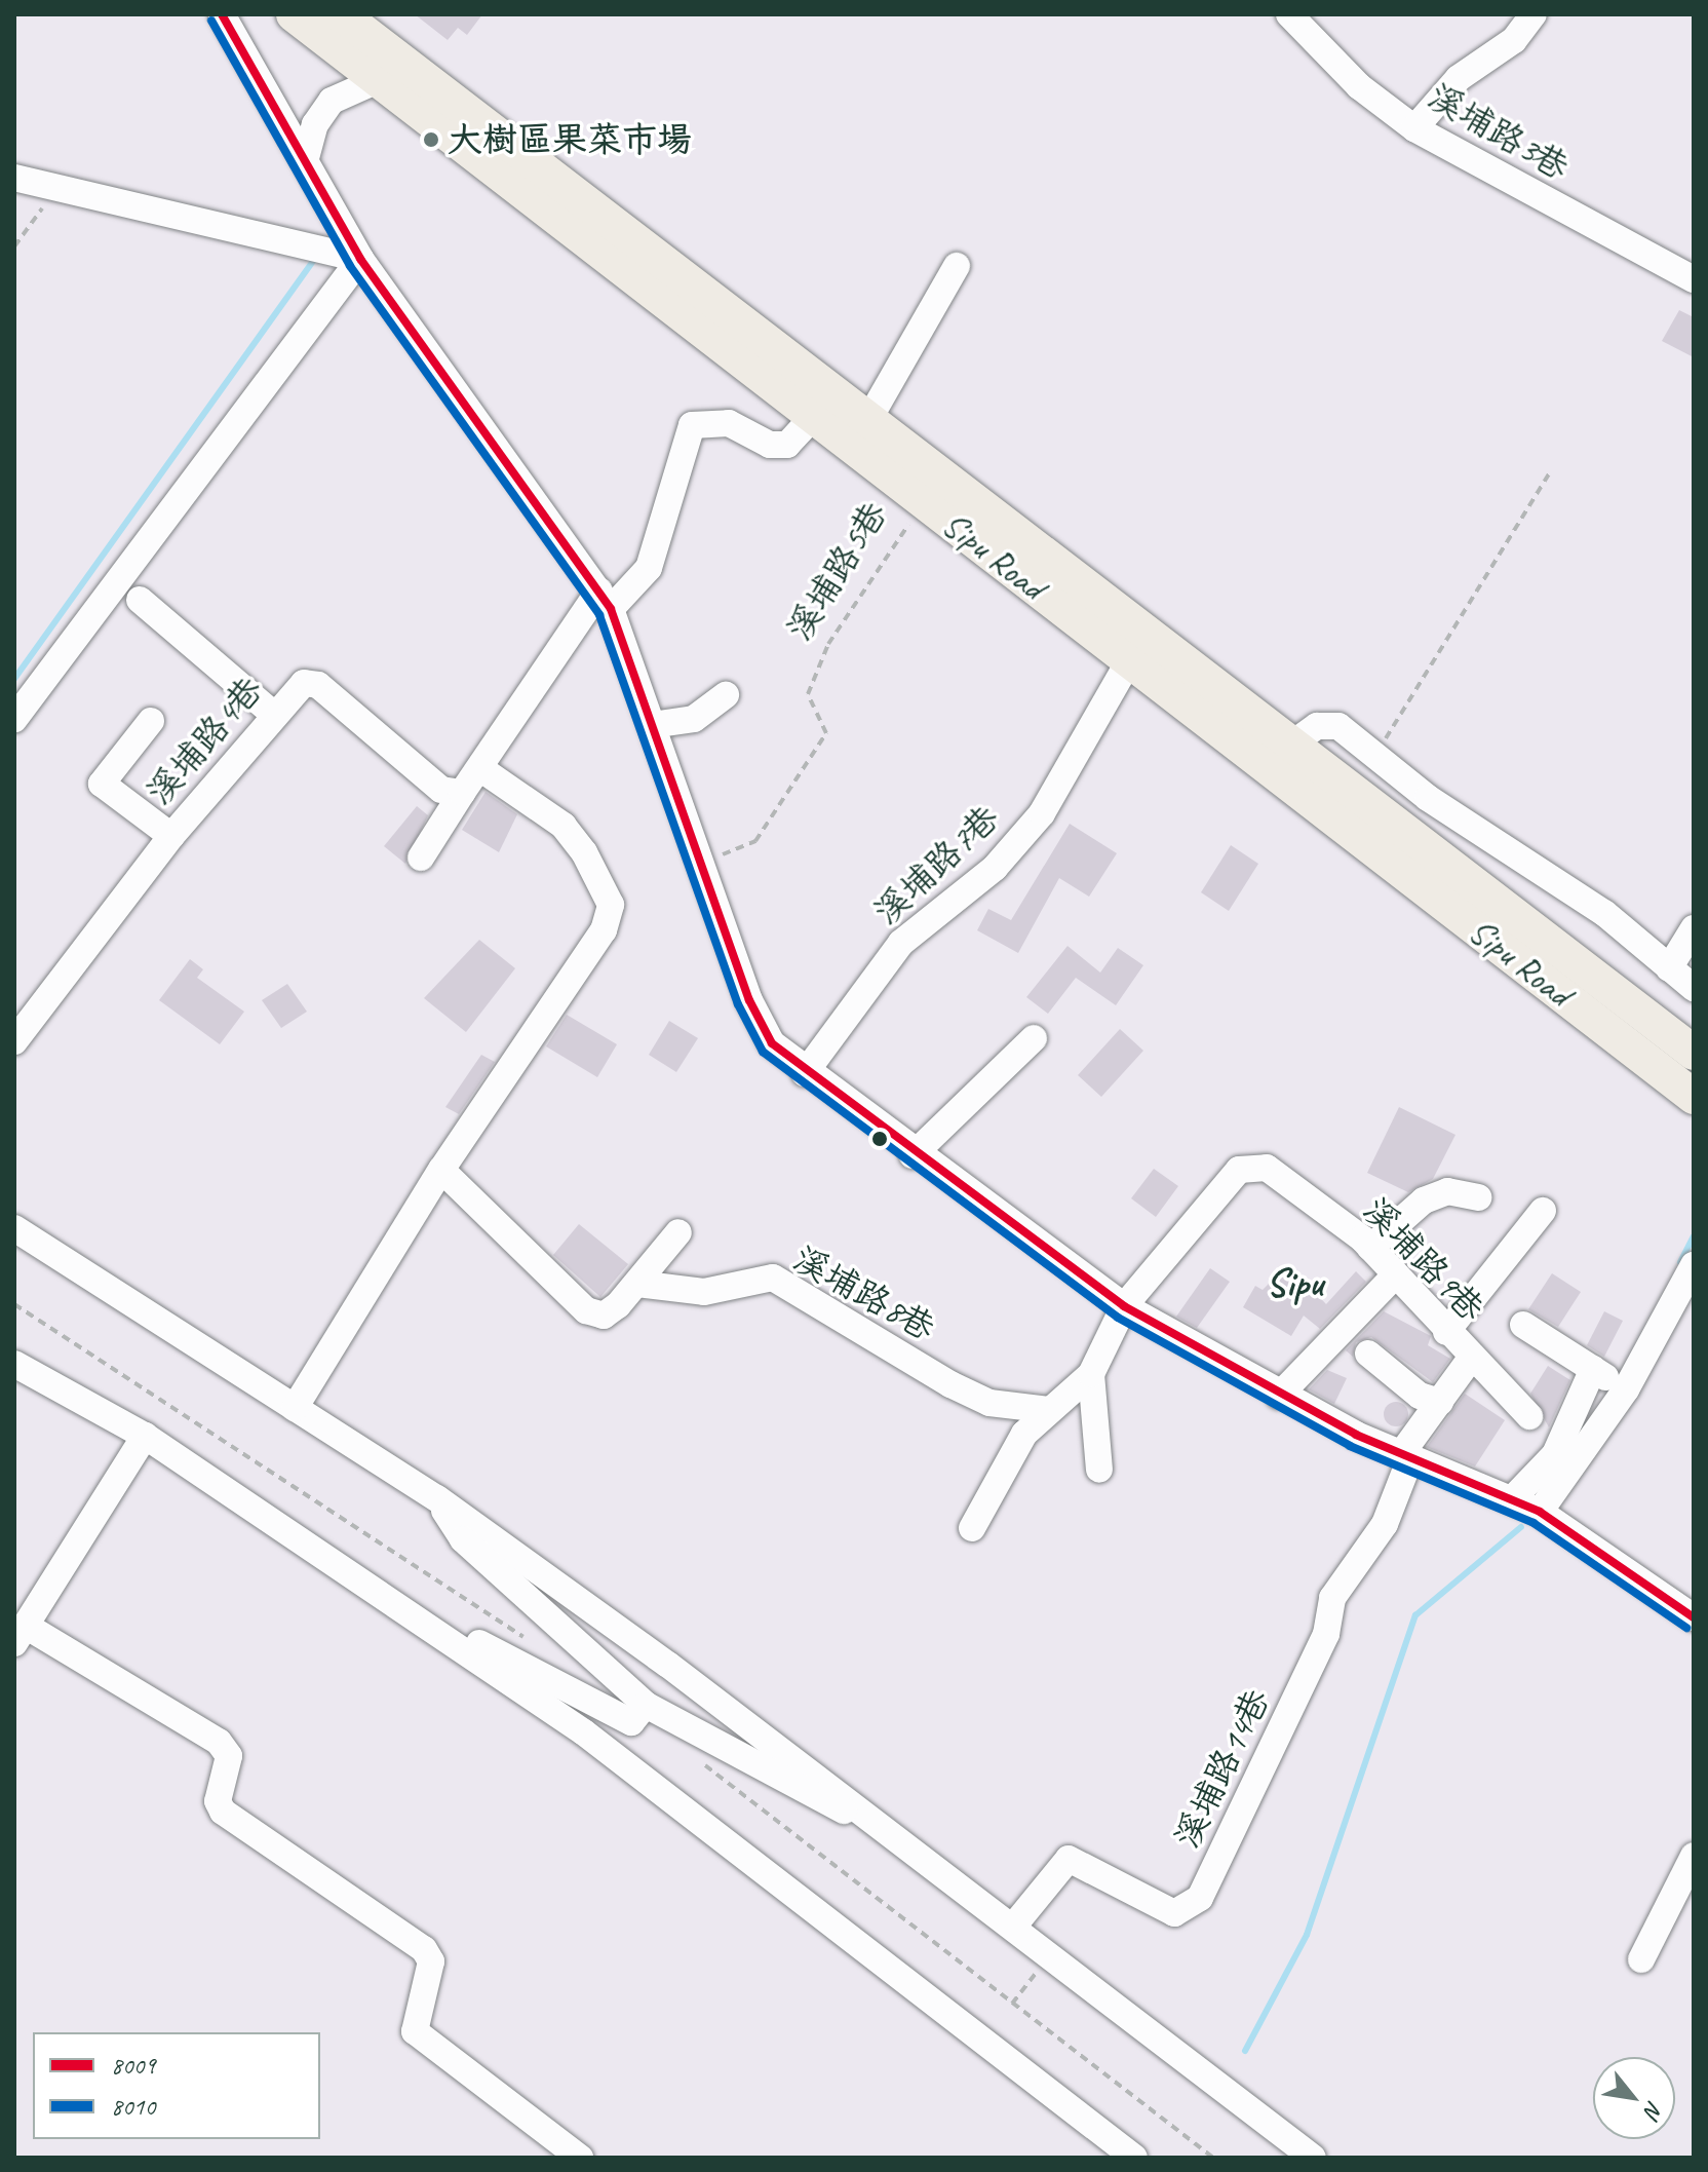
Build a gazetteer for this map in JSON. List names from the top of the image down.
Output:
{
  "streets": {
    "main road": ["Sipu Road"],
    "street": [
      "溪埔路3巷",
      "溪埔路4巷",
      "溪埔路7巷",
      "溪埔路9巷",
      "溪埔路8巷",
      "溪埔路14巷"
    ],
    "path": ["溪埔路5巷"]
  },
  "crossings": [
    ["Sipu Road", "溪埔路5巷"],
    ["Sipu Road", "溪埔路7巷"]
  ],
  "districts": ["Sipu"],
  "places": ["大樹區果菜市場"],
  "lines": ["transit line 8009", "transit line 8010"],
  "legend": ["8009", "8010"],
  "north": "bottom right"
}
